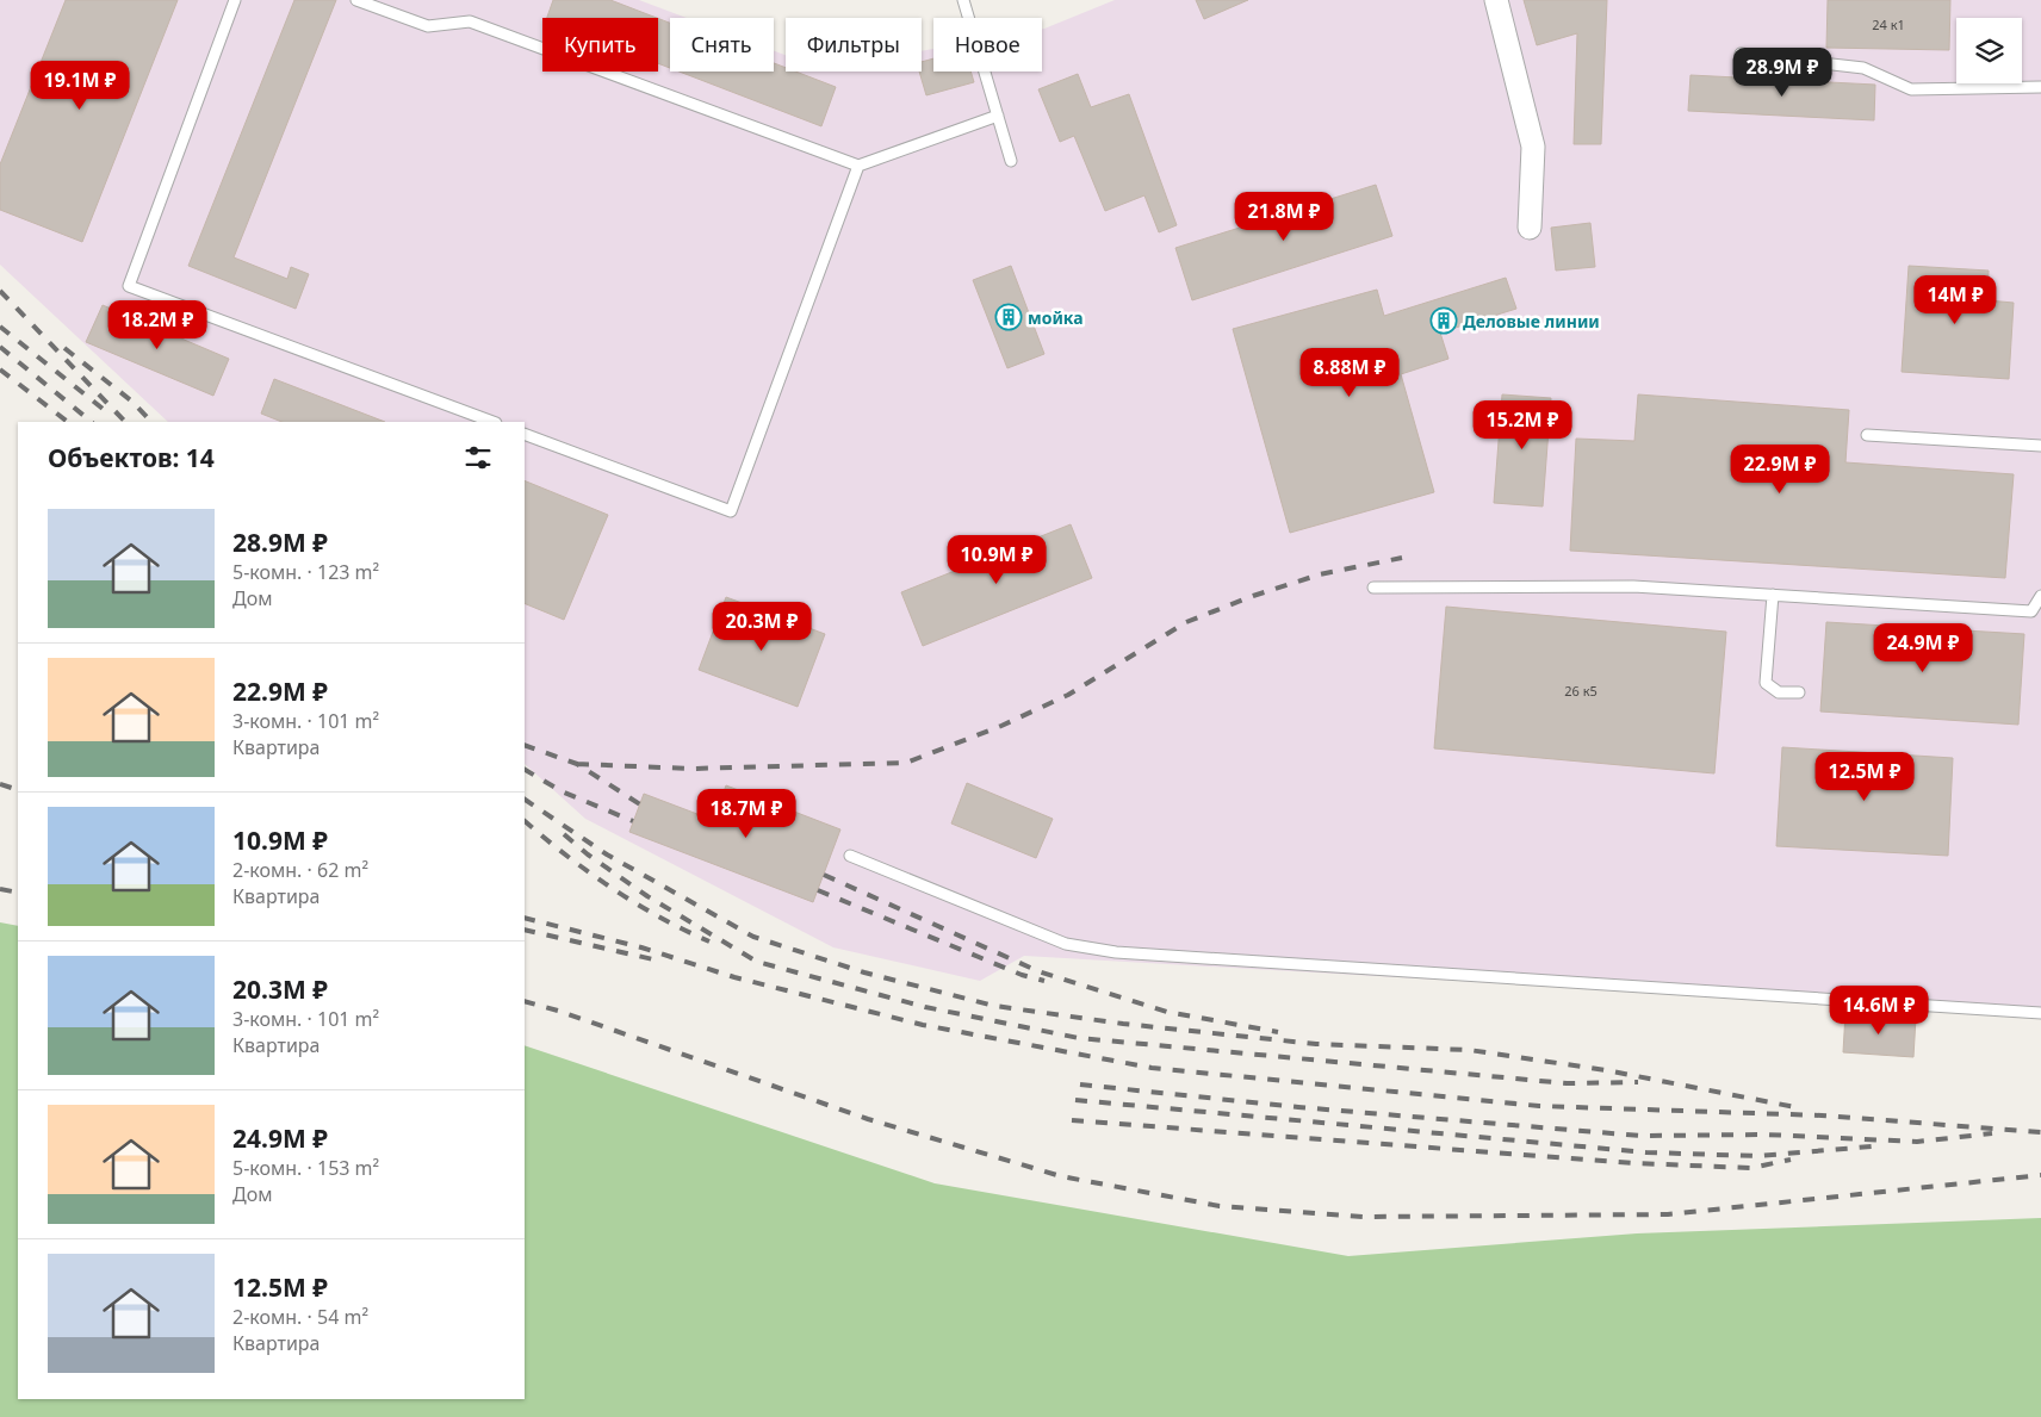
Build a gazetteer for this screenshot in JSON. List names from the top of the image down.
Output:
{
  "places": {
    "building": ["мойка", "Деловые линии"]
  },
  "house_numbers": ["24 к1", "26 к5"],
  "page": {
    "chip": [
      "Купить",
      "Снять",
      "Фильтры",
      "Новое"
    ],
    "price": [
      "28.9M ₽",
      "19.1M ₽",
      "21.8M ₽",
      "14M ₽",
      "18.2M ₽",
      "8.88M ₽",
      "15.2M ₽",
      "22.9M ₽",
      "10.9M ₽",
      "20.3M ₽",
      "24.9M ₽",
      "12.5M ₽",
      "18.7M ₽",
      "14.6M ₽"
    ],
    "heading": "Объектов: 14",
    "list": [
      {
        "name": "28.9M ₽",
        "note": "5-комн. · 123 m² · Дом"
      },
      {
        "name": "22.9M ₽",
        "note": "3-комн. · 101 m² · Квартира"
      },
      {
        "name": "10.9M ₽",
        "note": "2-комн. · 62 m² · Квартира"
      },
      {
        "name": "20.3M ₽",
        "note": "3-комн. · 101 m² · Квартира"
      },
      {
        "name": "24.9M ₽",
        "note": "5-комн. · 153 m² · Дом"
      },
      {
        "name": "12.5M ₽",
        "note": "2-комн. · 54 m² · Квартира"
      }
    ]
  }
}
